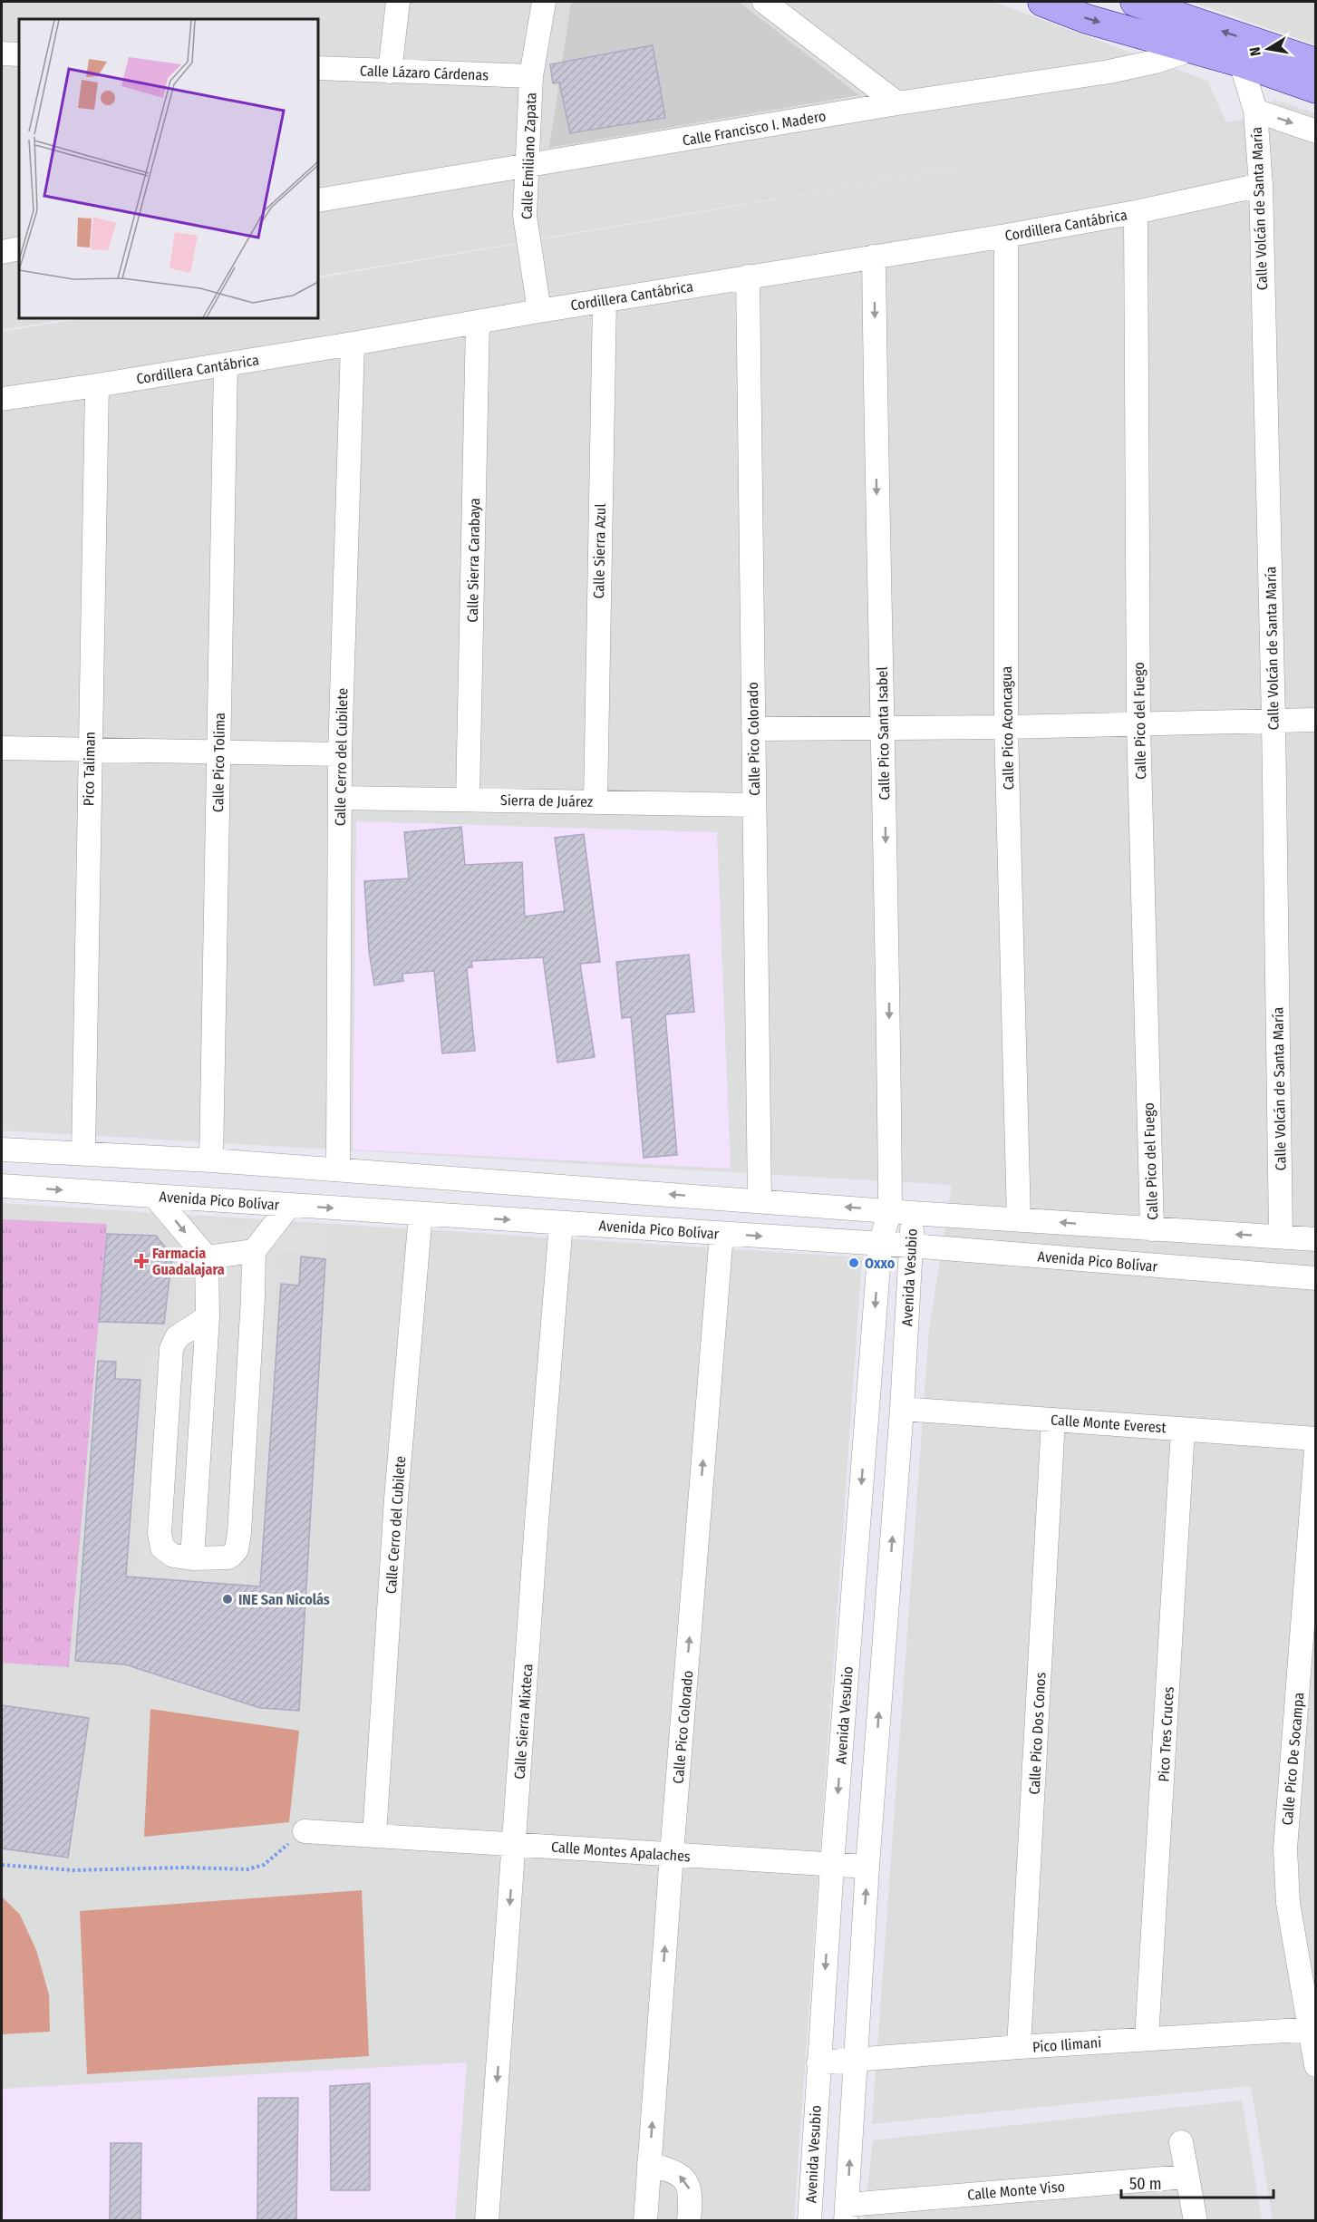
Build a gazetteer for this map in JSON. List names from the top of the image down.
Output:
{
  "streets": {
    "street": [
      "Calle Lázaro Cárdenas",
      "Calle Francisco I. Madero",
      "Calle Emiliano Zapata",
      "Calle Volcán de Santa María",
      "Cordillera Cantábrica",
      "Calle Sierra Azul",
      "Calle Sierra Carabaya",
      "Calle Pico del Fuego",
      "Calle Pico Aconcagua",
      "Calle Pico Santa Isabel",
      "Calle Pico Colorado",
      "Calle Cerro del Cubilete",
      "Calle Pico Tolima",
      "Pico Taliman",
      "Sierra de Juárez",
      "Avenida Pico Bolívar",
      "Avenida Vesubio",
      "Calle Monte Everest",
      "Calle Sierra Mixteca",
      "Calle Pico Dos Conos",
      "Pico Tres Cruces",
      "Calle Pico De Socampa",
      "Calle Montes Apalaches",
      "Pico Ilimani",
      "Calle Monte Viso"
    ]
  },
  "crossings": [
    ["Calle Lázaro Cárdenas", "Calle Emiliano Zapata"],
    ["Calle Francisco I. Madero", "Calle Emiliano Zapata"],
    ["Calle Emiliano Zapata", "Cordillera Cantábrica"],
    ["Calle Volcán de Santa María", "Cordillera Cantábrica"],
    ["Cordillera Cantábrica", "Calle Sierra Azul"],
    ["Cordillera Cantábrica", "Calle Sierra Carabaya"],
    ["Cordillera Cantábrica", "Calle Pico del Fuego"],
    ["Cordillera Cantábrica", "Calle Pico Aconcagua"],
    ["Cordillera Cantábrica", "Calle Pico Santa Isabel"],
    ["Cordillera Cantábrica", "Calle Pico Colorado"],
    ["Cordillera Cantábrica", "Calle Cerro del Cubilete"],
    ["Cordillera Cantábrica", "Calle Pico Tolima"],
    ["Cordillera Cantábrica", "Pico Taliman"],
    ["Calle Sierra Azul", "Sierra de Juárez"],
    ["Calle Sierra Carabaya", "Sierra de Juárez"],
    ["Calle Pico Santa Isabel", "Avenida Vesubio"],
    ["Calle Pico Colorado", "Sierra de Juárez"],
    ["Calle Pico Colorado", "Avenida Pico Bolívar"],
    ["Calle Pico Colorado", "Calle Montes Apalaches"],
    ["Calle Cerro del Cubilete", "Sierra de Juárez"],
    ["Calle Cerro del Cubilete", "Avenida Pico Bolívar"],
    ["Calle Cerro del Cubilete", "Calle Montes Apalaches"],
    ["Avenida Pico Bolívar", "Avenida Vesubio"],
    ["Avenida Pico Bolívar", "Calle Sierra Mixteca"],
    ["Avenida Vesubio", "Calle Monte Everest"],
    ["Avenida Vesubio", "Calle Montes Apalaches"],
    ["Avenida Vesubio", "Pico Ilimani"],
    ["Avenida Vesubio", "Calle Monte Viso"],
    ["Calle Monte Everest", "Calle Pico Dos Conos"],
    ["Calle Monte Everest", "Pico Tres Cruces"],
    ["Calle Sierra Mixteca", "Calle Montes Apalaches"],
    ["Calle Pico Dos Conos", "Pico Ilimani"],
    ["Pico Tres Cruces", "Pico Ilimani"],
    ["Calle Pico De Socampa", "Pico Ilimani"]
  ],
  "one_way": ["Calle Pico Santa Isabel", "Calle Pico Colorado", "Calle Sierra Mixteca"],
  "places": {
    "health": ["Farmacia Guadalajara"],
    "other": ["Oxxo", "INE San Nicolás"]
  },
  "scale_bar": "50 m",
  "north": "left"
}
